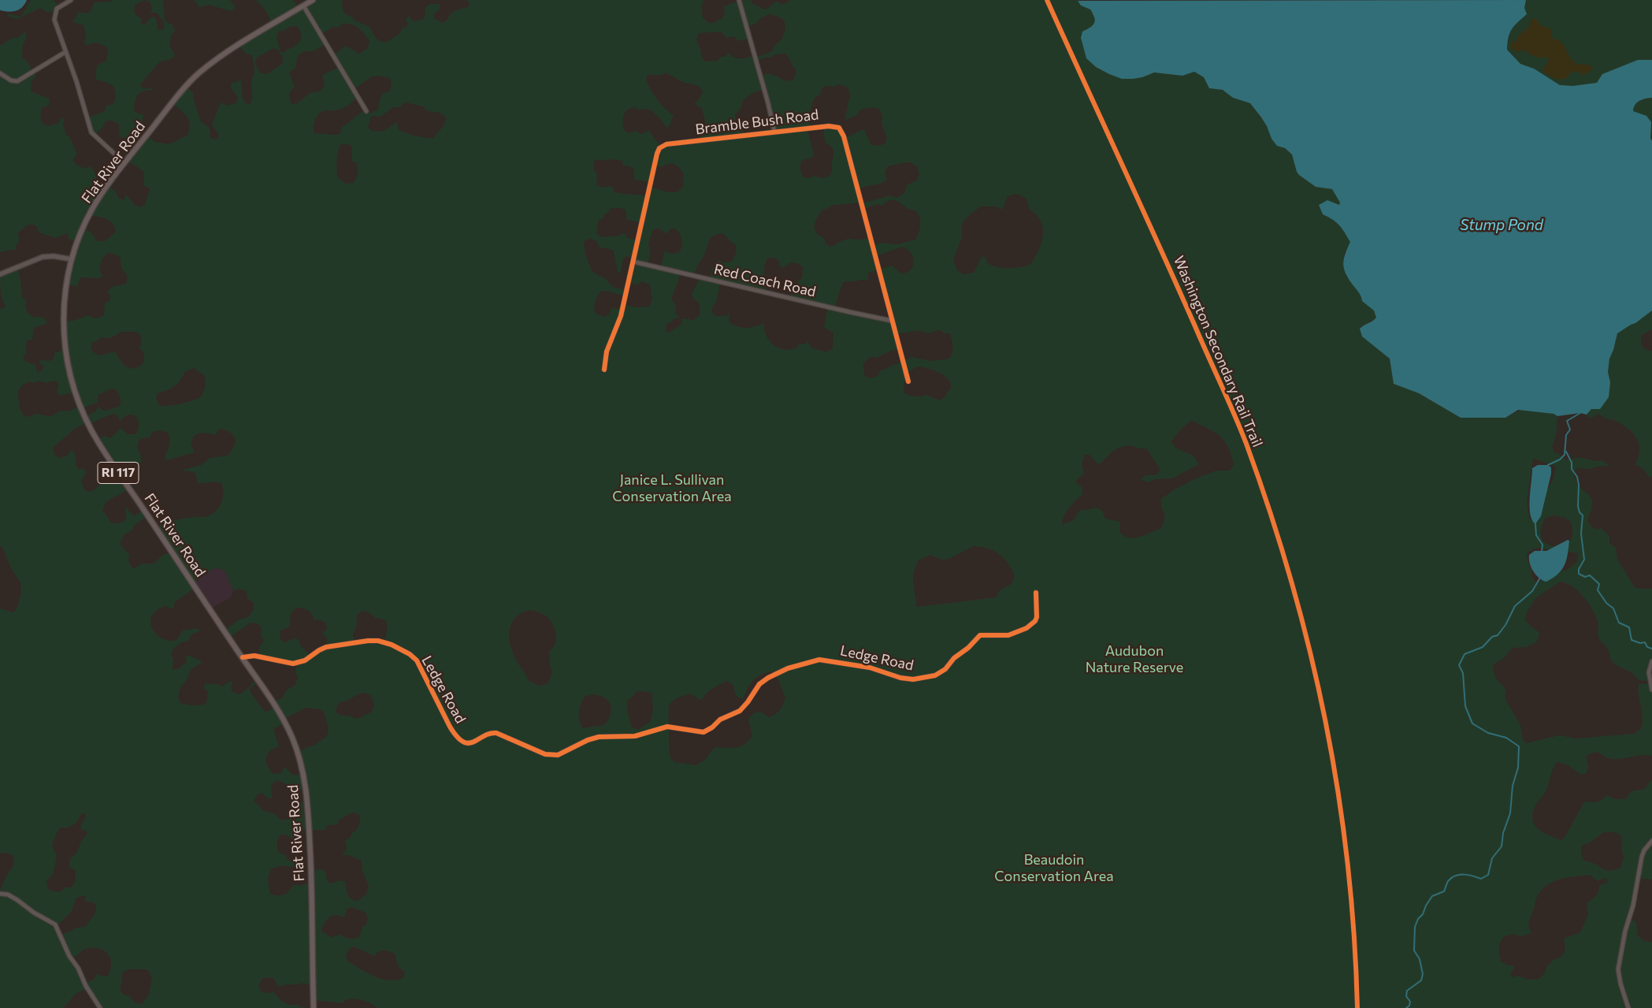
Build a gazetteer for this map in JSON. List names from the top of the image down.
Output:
{
  "streets": {
    "main road": ["Flat River Road", "RI 117"],
    "street": ["Bramble Bush Road", "Red Coach Road", "Ledge Road"],
    "cycle path": ["Washington Secondary Rail Trail"]
  },
  "crossings": [
    ["Bramble Bush Road", "Red Coach Road"],
    ["Flat River Road", "Ledge Road"]
  ],
  "water": ["Stump Pond"],
  "parks": ["Janice L. Sullivan Conservation Area", "Audubon Nature Reserve", "Beaudoin Conservation Area"]
}
